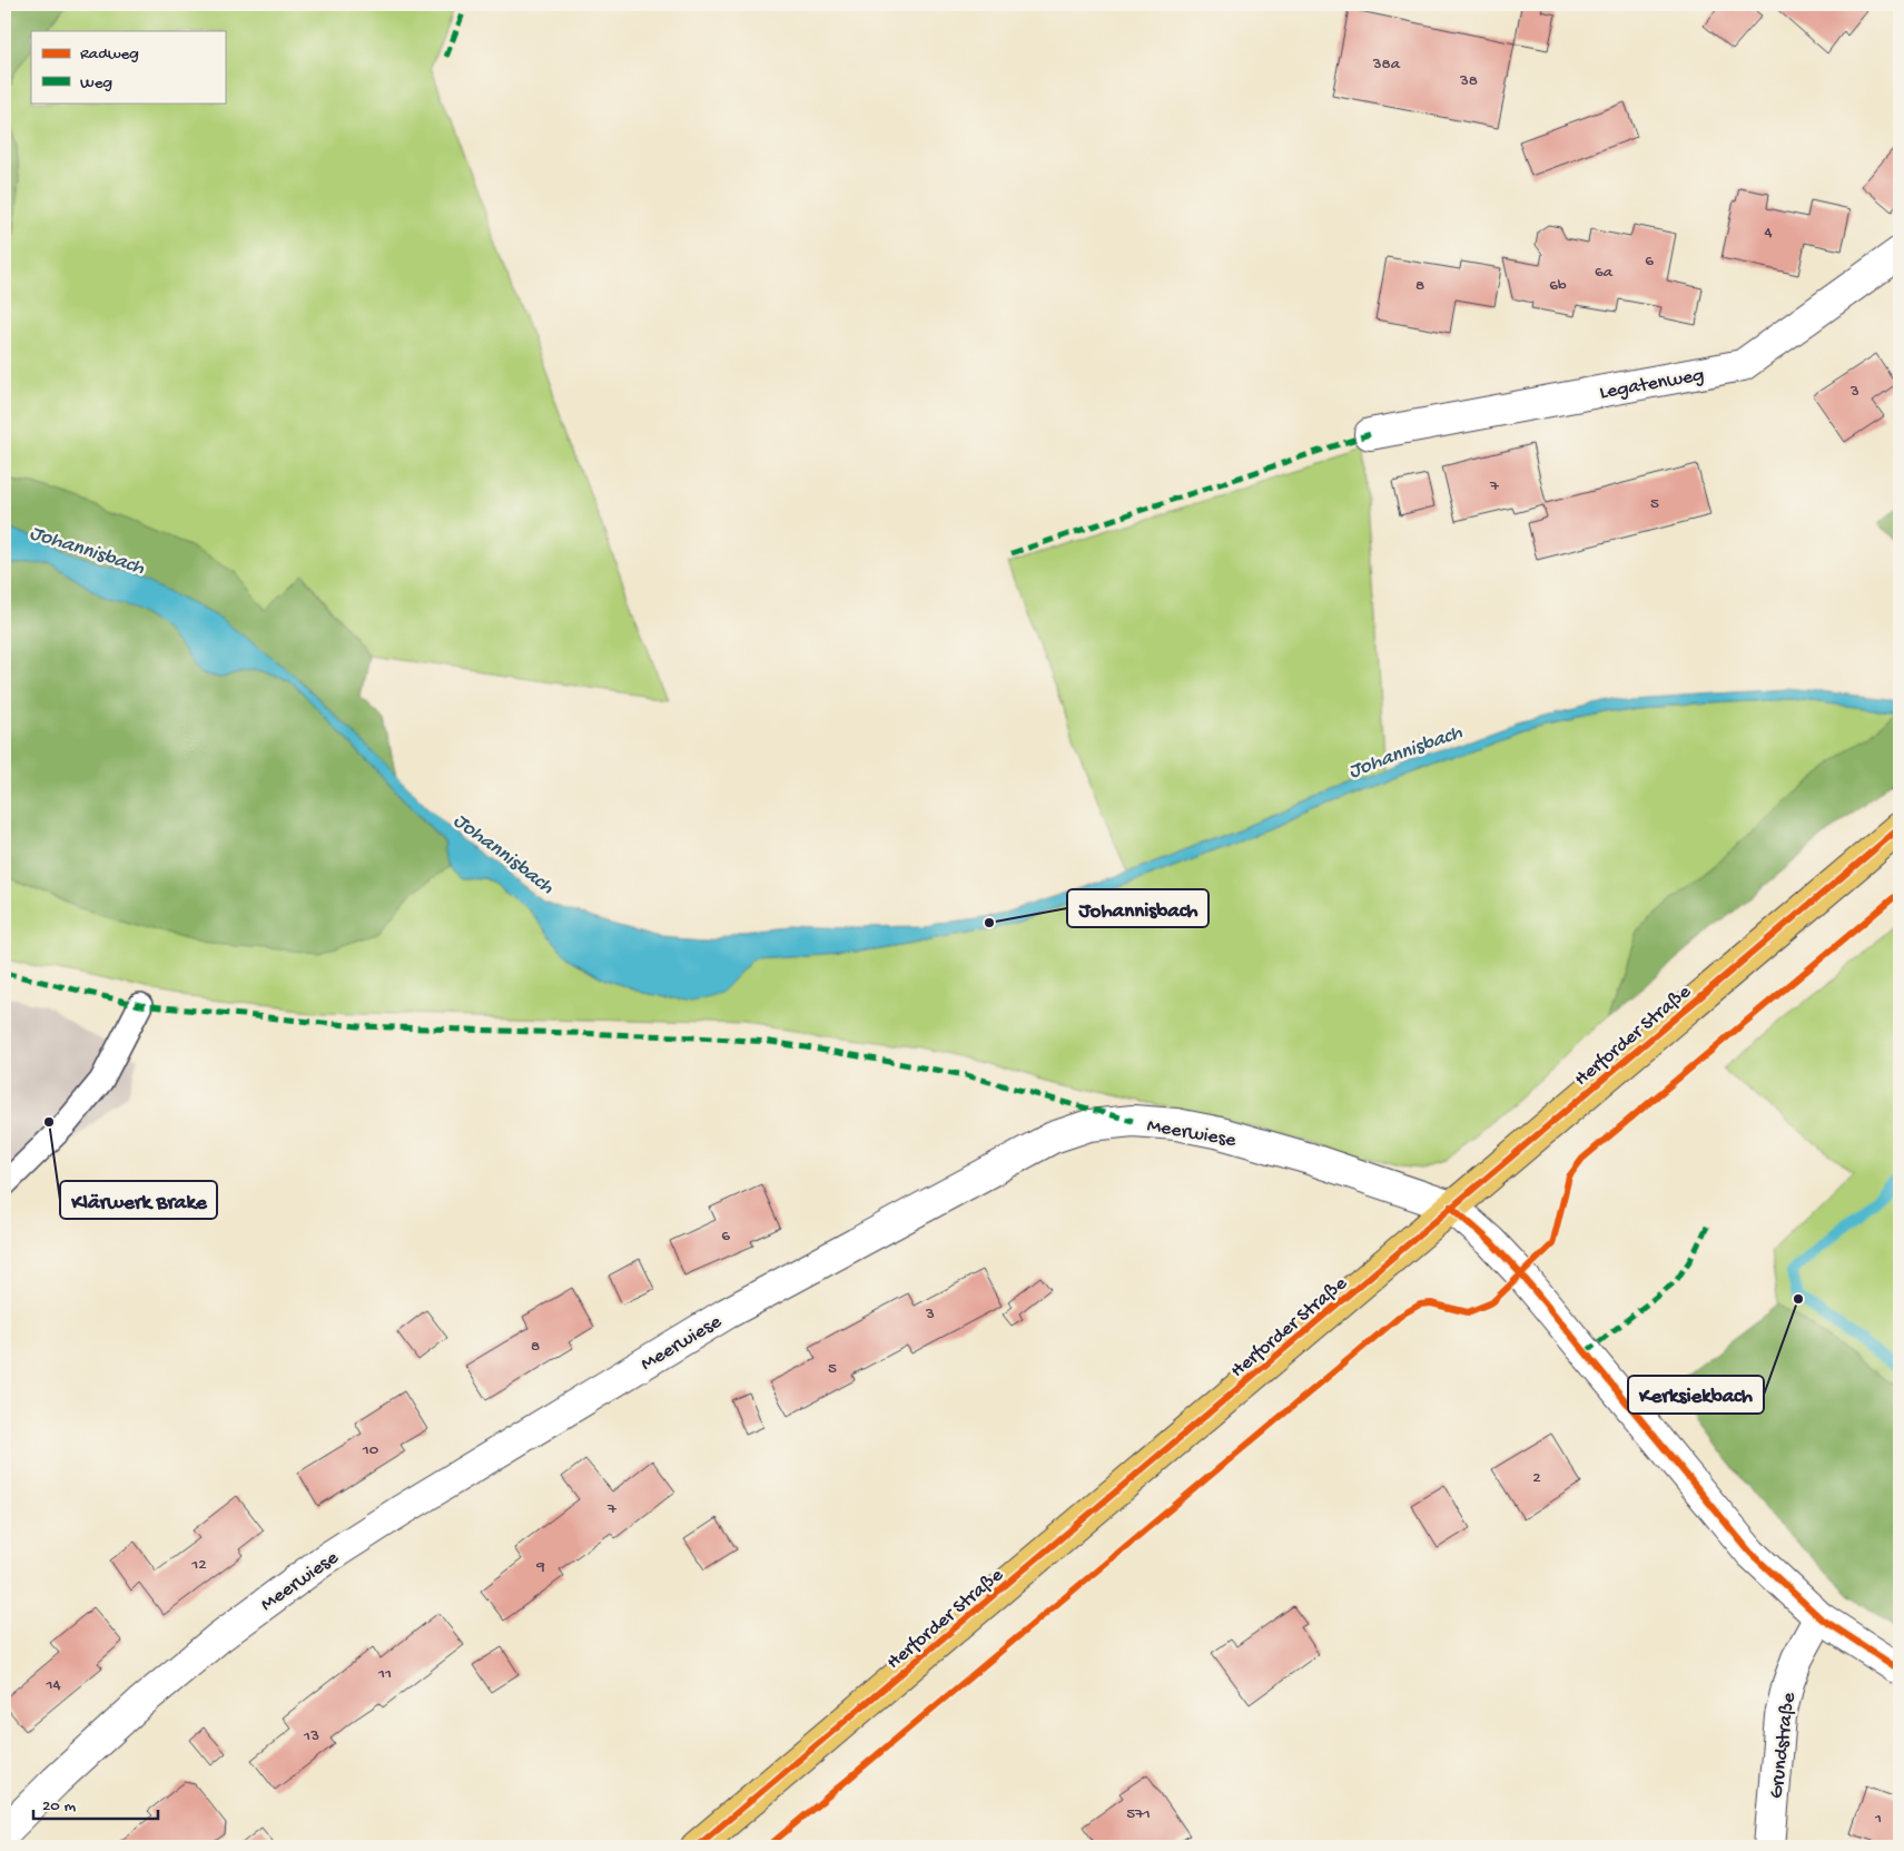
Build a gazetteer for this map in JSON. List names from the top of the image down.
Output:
{
  "streets": {
    "main road": ["Herforder Straße"],
    "street": ["Legatenweg", "Meerwiese", "Grundstraße"]
  },
  "crossings": [
    ["Herforder Straße", "Meerwiese"]
  ],
  "water": ["Johannisbach"],
  "places": ["Johannisbach", "Klärwerk Brake", "Kerksiekbach"],
  "house_numbers": [
    "38a",
    "38",
    "4",
    "6",
    "6a",
    "8",
    "6b",
    "3",
    "7",
    "5",
    "6",
    "3",
    "8",
    "5",
    "10",
    "2",
    "7",
    "12",
    "9",
    "11",
    "14",
    "13",
    "571",
    "1"
  ],
  "legend": ["Radweg", "Weg"],
  "scale_bar": "20 m"
}
